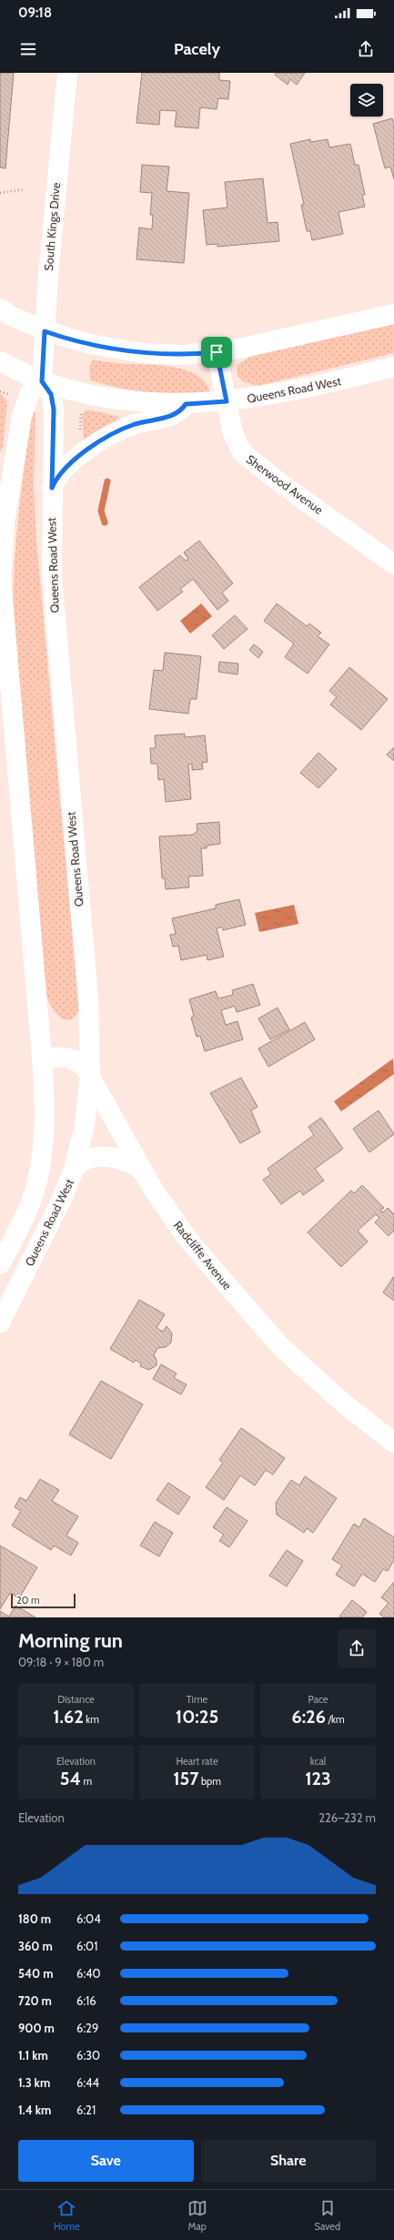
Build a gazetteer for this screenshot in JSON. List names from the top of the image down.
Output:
{
  "streets": {
    "street": [
      "South Kings Drive",
      "Queens Road West",
      "Sherwood Avenue",
      "Radcliffe Avenue"
    ]
  },
  "crossings": [
    ["South Kings Drive", "Queens Road West"],
    ["Queens Road West", "Sherwood Avenue"],
    ["Queens Road West", "Radcliffe Avenue"]
  ],
  "scale_bar": "20 m",
  "page": {
    "status": "09:18",
    "header": "Pacely",
    "scale": "20 m",
    "heading": ["Morning run", "09:18 · 9 × 180 m"],
    "stats": [
      ["Distance", "1.62 km"],
      ["Time", "10:25"],
      ["Pace", "6:26 /km"],
      ["Elevation", "54 m"],
      ["Heart rate", "157 bpm"],
      ["kcal", "123"]
    ],
    "chart": ["Elevation", "226–232 m"],
    "list": [
      {
        "name": "180 m",
        "note": "6:04"
      },
      {
        "name": "360 m",
        "note": "6:01"
      },
      {
        "name": "540 m",
        "note": "6:40"
      },
      {
        "name": "720 m",
        "note": "6:16"
      },
      {
        "name": "900 m",
        "note": "6:29"
      },
      {
        "name": "1.1 km",
        "note": "6:30"
      },
      {
        "name": "1.3 km",
        "note": "6:44"
      },
      {
        "name": "1.4 km",
        "note": "6:21"
      }
    ],
    "buttons": ["Save", "Share"],
    "tabs": ["Home", "Map", "Saved"]
  }
}
